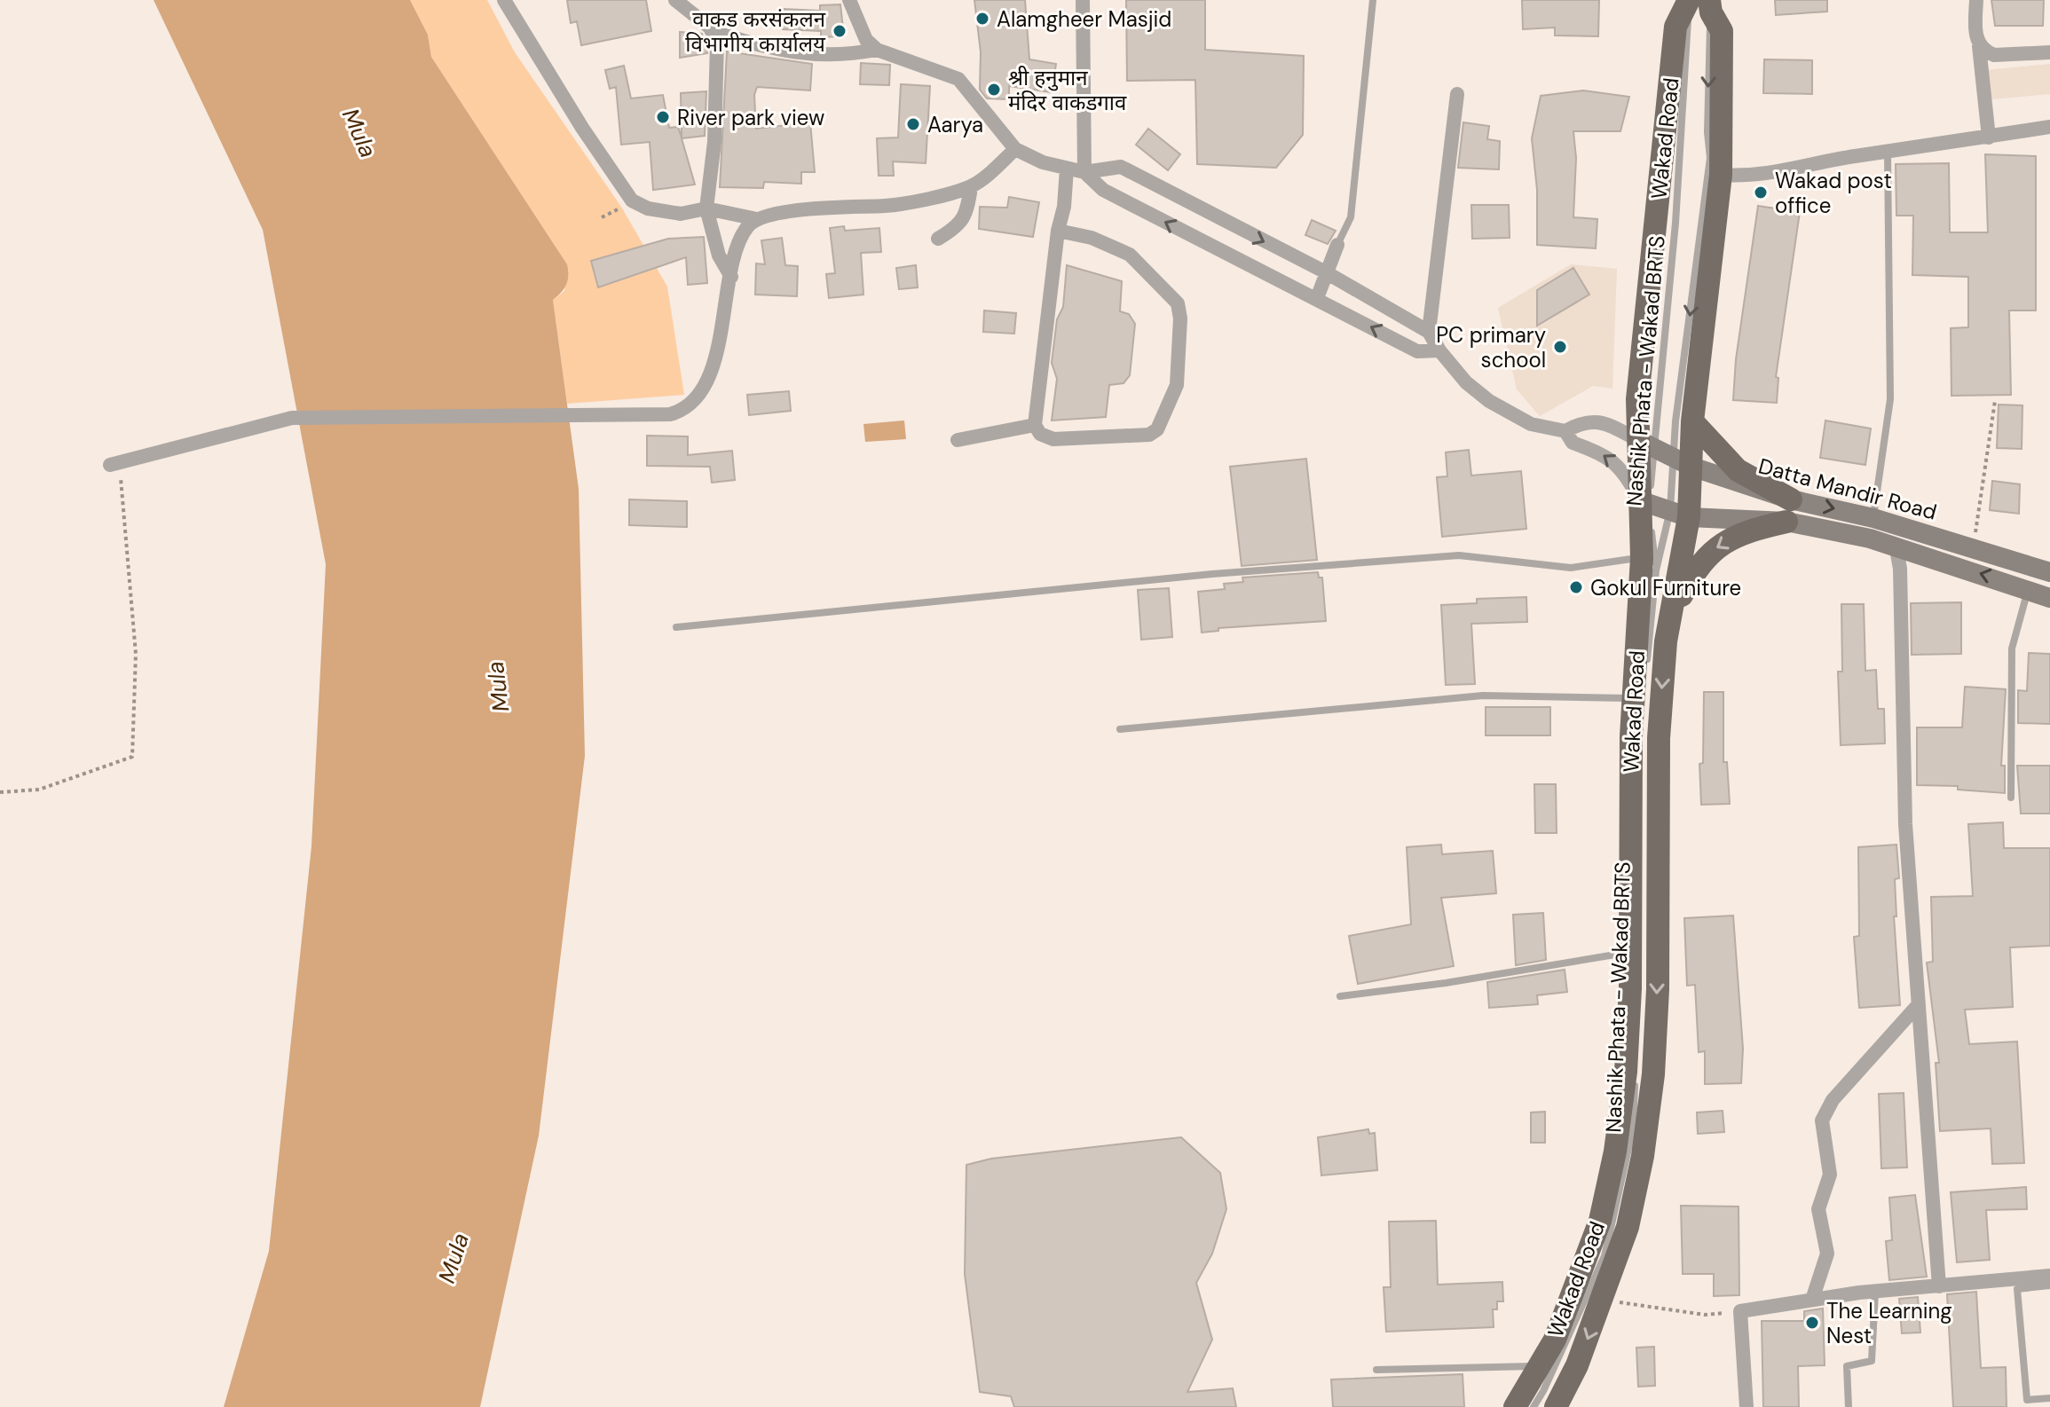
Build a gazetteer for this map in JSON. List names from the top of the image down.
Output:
{
  "streets": {
    "main road": ["Wakad Road", "Datta Mandir Road"],
    "lane": ["Nashik Phata - Wakad BRTS"]
  },
  "crossings": [
    ["Wakad Road", "Nashik Phata - Wakad BRTS"],
    ["Wakad Road", "Datta Mandir Road"],
    ["Nashik Phata - Wakad BRTS", "Datta Mandir Road"]
  ],
  "one_way": ["Nashik Phata - Wakad BRTS"],
  "water": ["Mula"],
  "places": [
    "Alamgheer Masjid",
    "वाकड करसंकलन विभागीय कार्यालय",
    "श्री हनुमान मंदिर वाकडगाव",
    "River park view",
    "Aarya",
    "Wakad post office",
    "PC primary school",
    "Gokul Furniture",
    "The Learning Nest"
  ]
}
